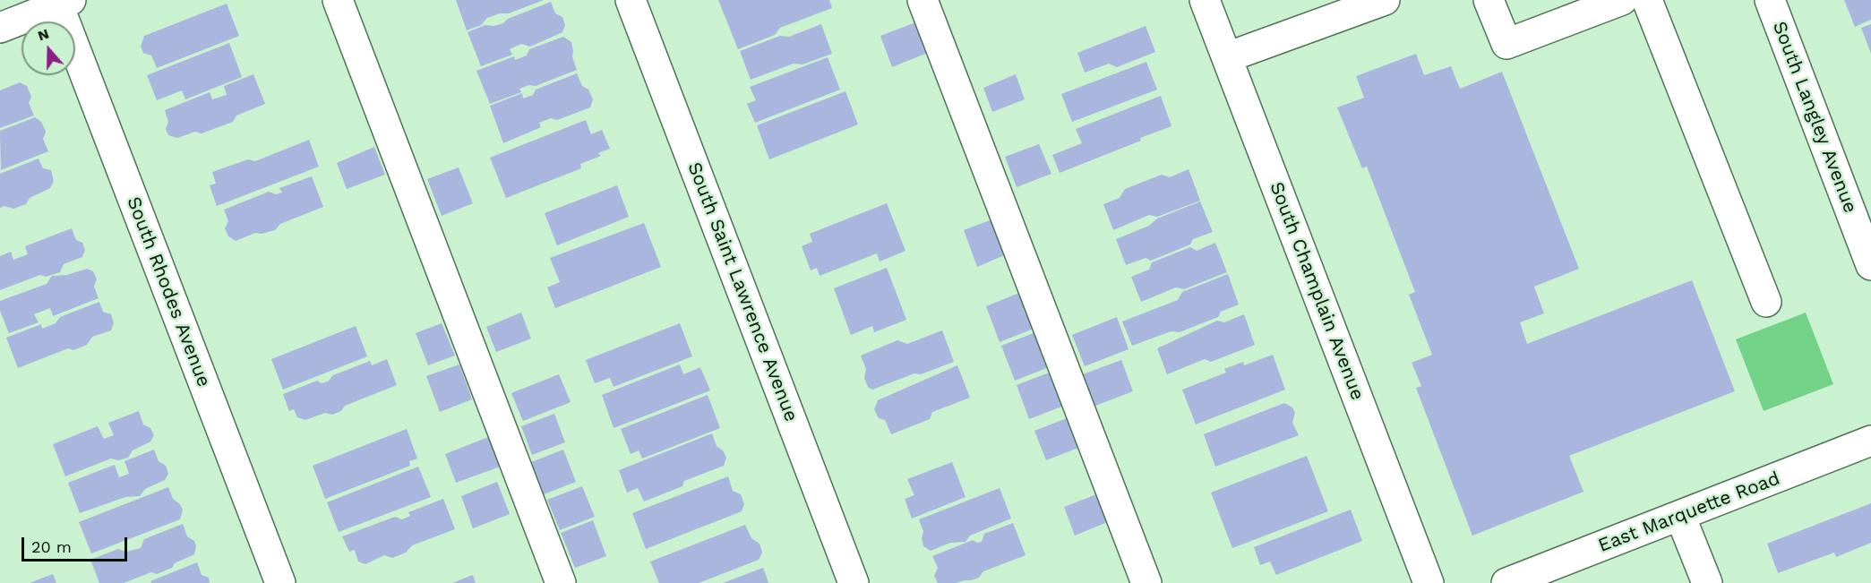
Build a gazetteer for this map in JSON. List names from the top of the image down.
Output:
{
  "streets": {
    "street": [
      "South Langley Avenue",
      "South Champlain Avenue",
      "South Rhodes Avenue",
      "South Saint Lawrence Avenue",
      "East Marquette Road"
    ]
  },
  "scale_bar": "20 m",
  "north": "top"
}
